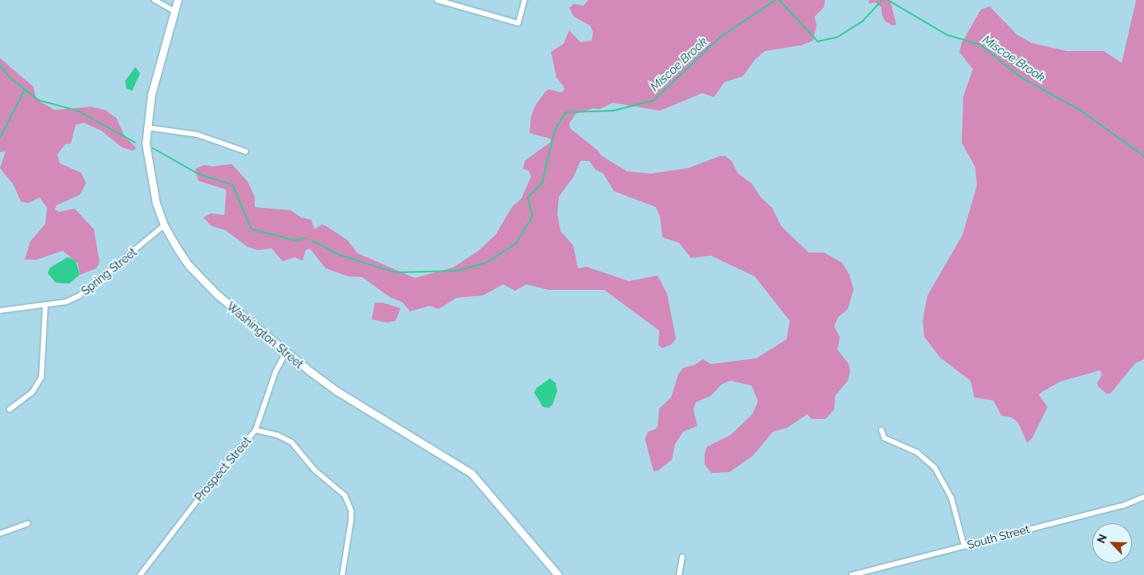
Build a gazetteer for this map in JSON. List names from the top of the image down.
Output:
{
  "streets": {
    "main road": ["Washington Street"],
    "street": ["Spring Street", "Prospect Street", "South Street"]
  },
  "crossings": [
    ["Spring Street", "Washington Street"],
    ["Washington Street", "Prospect Street"]
  ],
  "water": ["Miscoe Brook"],
  "north": "top left"
}
